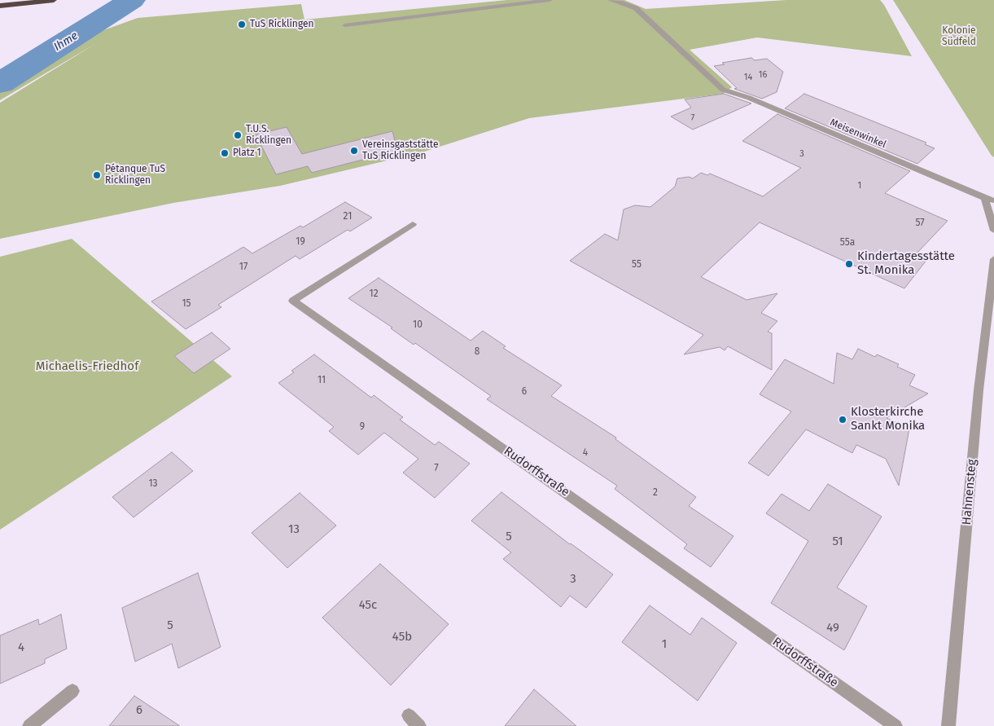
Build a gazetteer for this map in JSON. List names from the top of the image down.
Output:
{
  "streets": {
    "street": ["Meisenwinkel", "Rudorffstraße", "Hahnensteg"]
  },
  "water": ["Ihme"],
  "parks": ["Kolonie Südfeld", "Michaelis-Friedhof"],
  "places": [
    "TuS Ricklingen",
    "T.U.S. Ricklingen",
    "Vereinsgaststätte TuS Ricklingen",
    "Platz 1",
    "Pétanque TuS Ricklingen",
    "Kindertagesstätte St. Monika",
    "Klosterkirche Sankt Monika"
  ],
  "house_numbers": [
    "16",
    "14",
    "7",
    "3",
    "1",
    "21",
    "57",
    "19",
    "55a",
    "55",
    "17",
    "12",
    "15",
    "10",
    "8",
    "11",
    "6",
    "9",
    "4",
    "7",
    "13",
    "2",
    "13",
    "5",
    "51",
    "3",
    "45c",
    "5",
    "49",
    "45b",
    "1",
    "4",
    "6"
  ]
}
